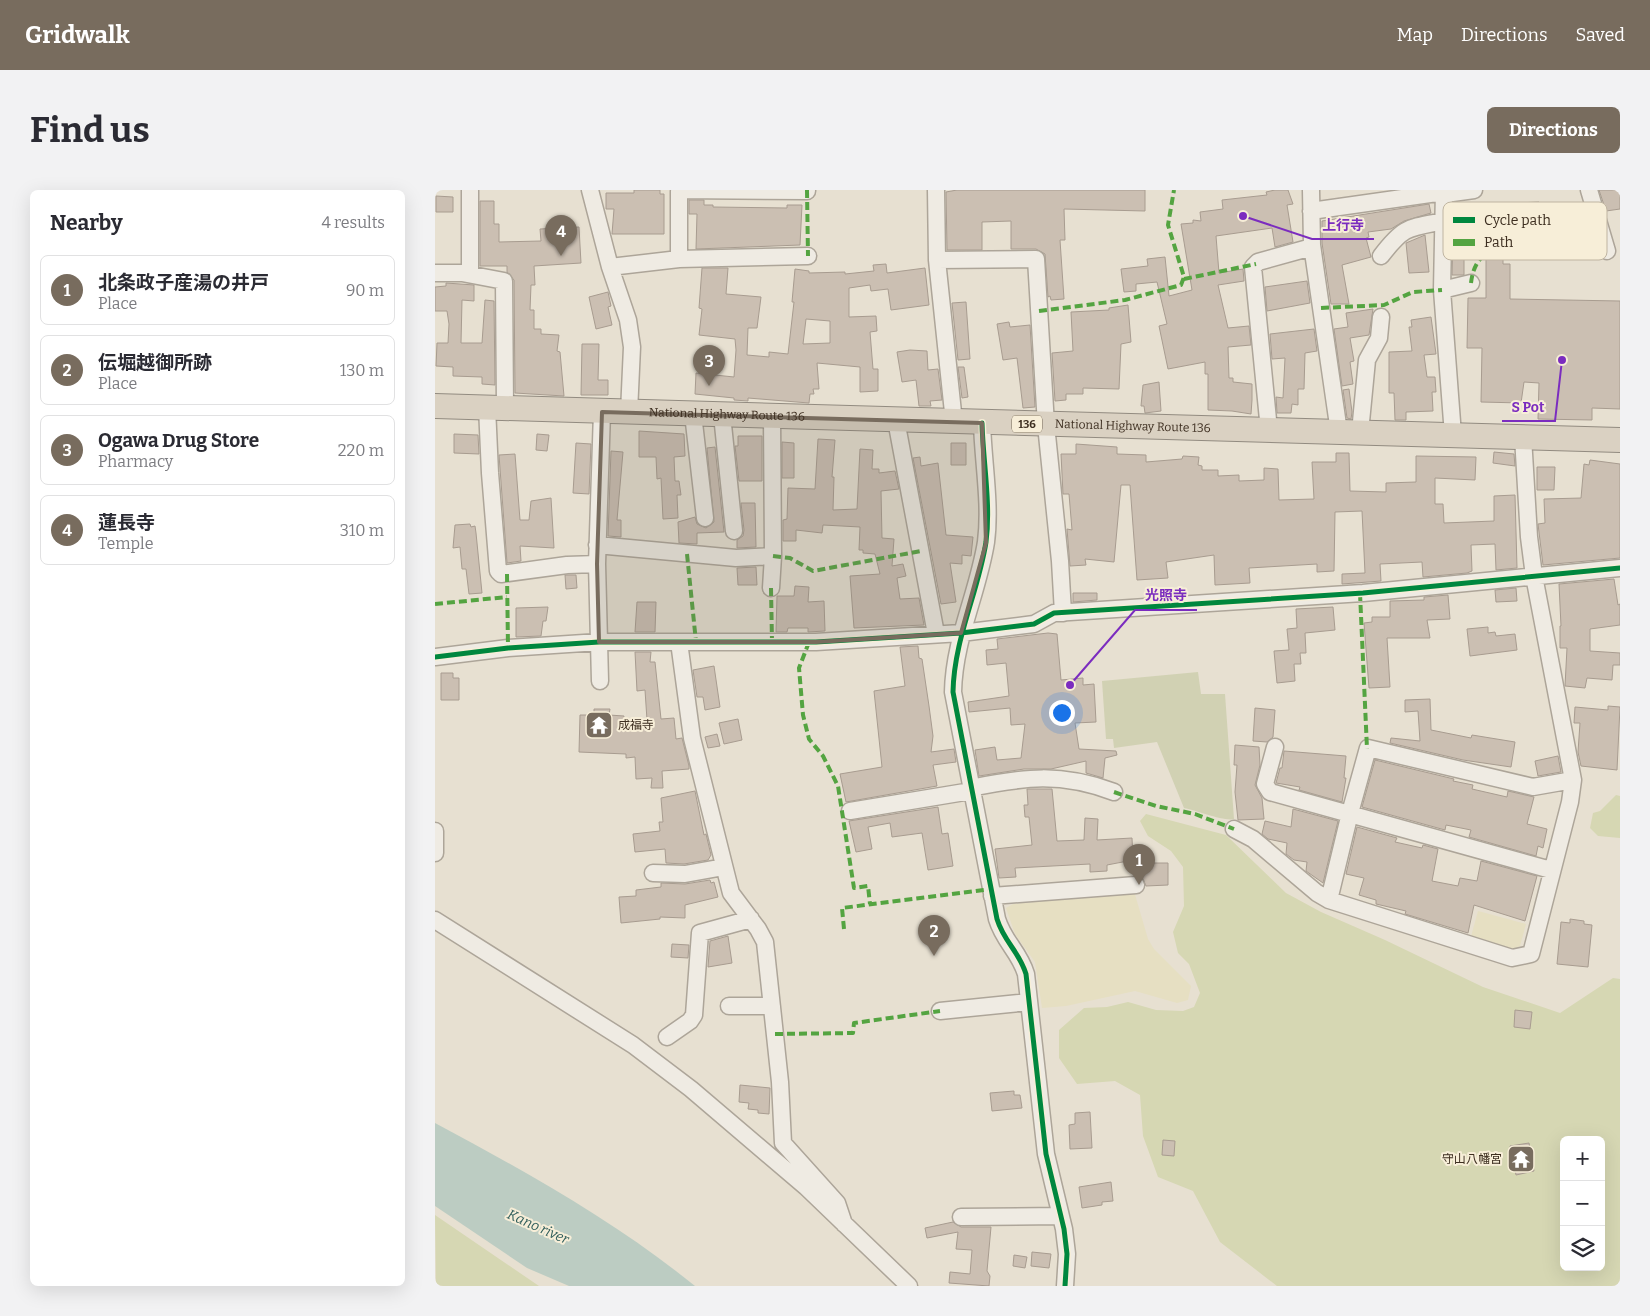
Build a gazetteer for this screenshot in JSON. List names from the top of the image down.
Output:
{
  "streets": {
    "highway": ["National Highway Route 136", "136"]
  },
  "water": ["Kano river"],
  "places": {
    "other": ["上行寺", "S Pot", "光照寺"],
    "temple": ["成福寺", "守山八幡宮"]
  },
  "legend": ["Cycle path", "Path"],
  "page": {
    "header": "Gridwalk",
    "nav": ["Map", "Directions", "Saved"],
    "buttons": "Directions",
    "title": "Find us",
    "heading": ["Nearby", "4 results"],
    "pins": [
      "4",
      "3",
      "1",
      "2"
    ],
    "list": [
      {
        "mark": "1",
        "name": "北条政子産湯の井戸",
        "note": "Place",
        "value": "90 m"
      },
      {
        "mark": "2",
        "name": "伝堀越御所跡",
        "note": "Place",
        "value": "130 m"
      },
      {
        "mark": "3",
        "name": "Ogawa Drug Store",
        "note": "Pharmacy",
        "value": "220 m"
      },
      {
        "mark": "4",
        "name": "蓮長寺",
        "note": "Temple",
        "value": "310 m"
      }
    ],
    "map_buttons": ["+", "−"]
  }
}
